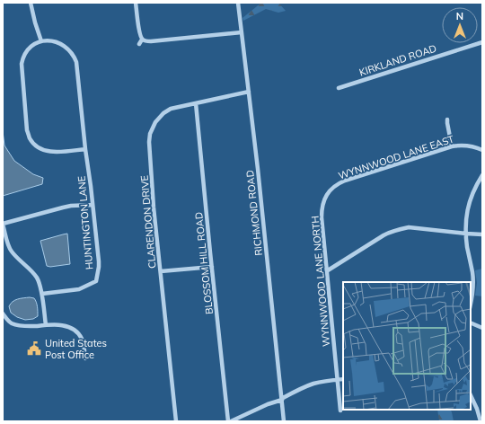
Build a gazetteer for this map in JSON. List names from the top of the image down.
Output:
{
  "streets": {
    "street": [
      "KIRKLAND ROAD",
      "WYNNWOOD LANE EAST",
      "RICHMOND ROAD",
      "CLARENDON DRIVE",
      "HUNTINGTON LANE",
      "BLOSSOM HILL ROAD",
      "WYNNWOOD LANE NORTH"
    ]
  },
  "crossings": [
    ["WYNNWOOD LANE EAST", "WYNNWOOD LANE NORTH"],
    ["RICHMOND ROAD", "CLARENDON DRIVE"],
    ["CLARENDON DRIVE", "BLOSSOM HILL ROAD"]
  ],
  "places": {
    "public building": ["United States Post Office"]
  },
  "north": "top"
}
